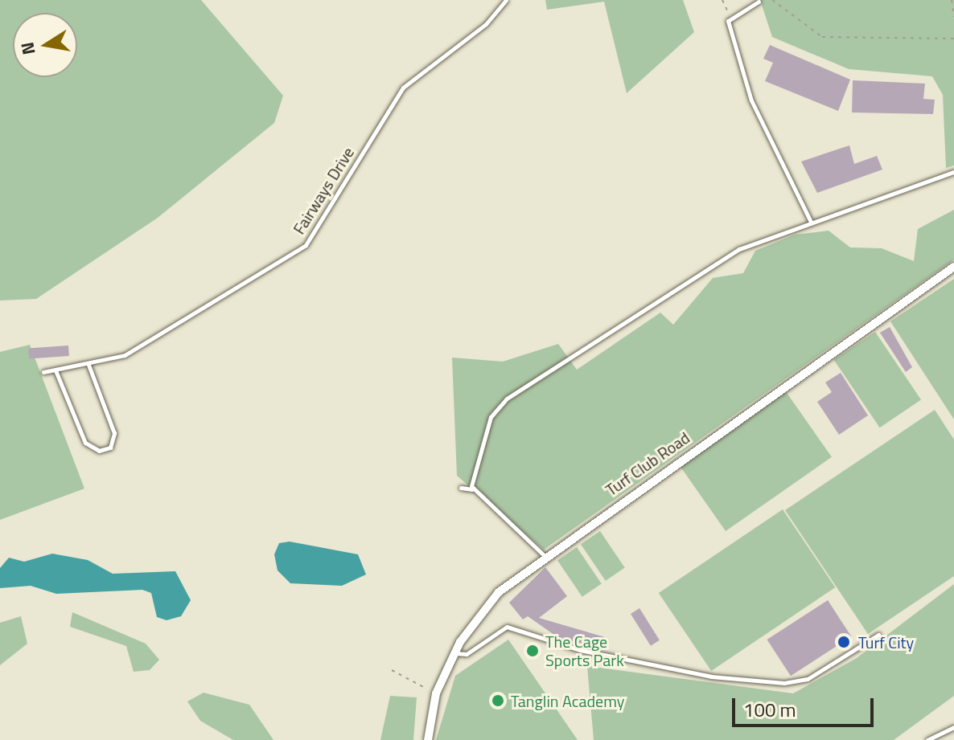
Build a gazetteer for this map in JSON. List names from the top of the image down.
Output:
{
  "streets": {
    "street": ["Turf Club Road"],
    "lane": ["Fairways Drive"]
  },
  "places": ["Turf City", "The Cage Sports Park", "Tanglin Academy"],
  "scale_bar": "100 m",
  "north": "left"
}
